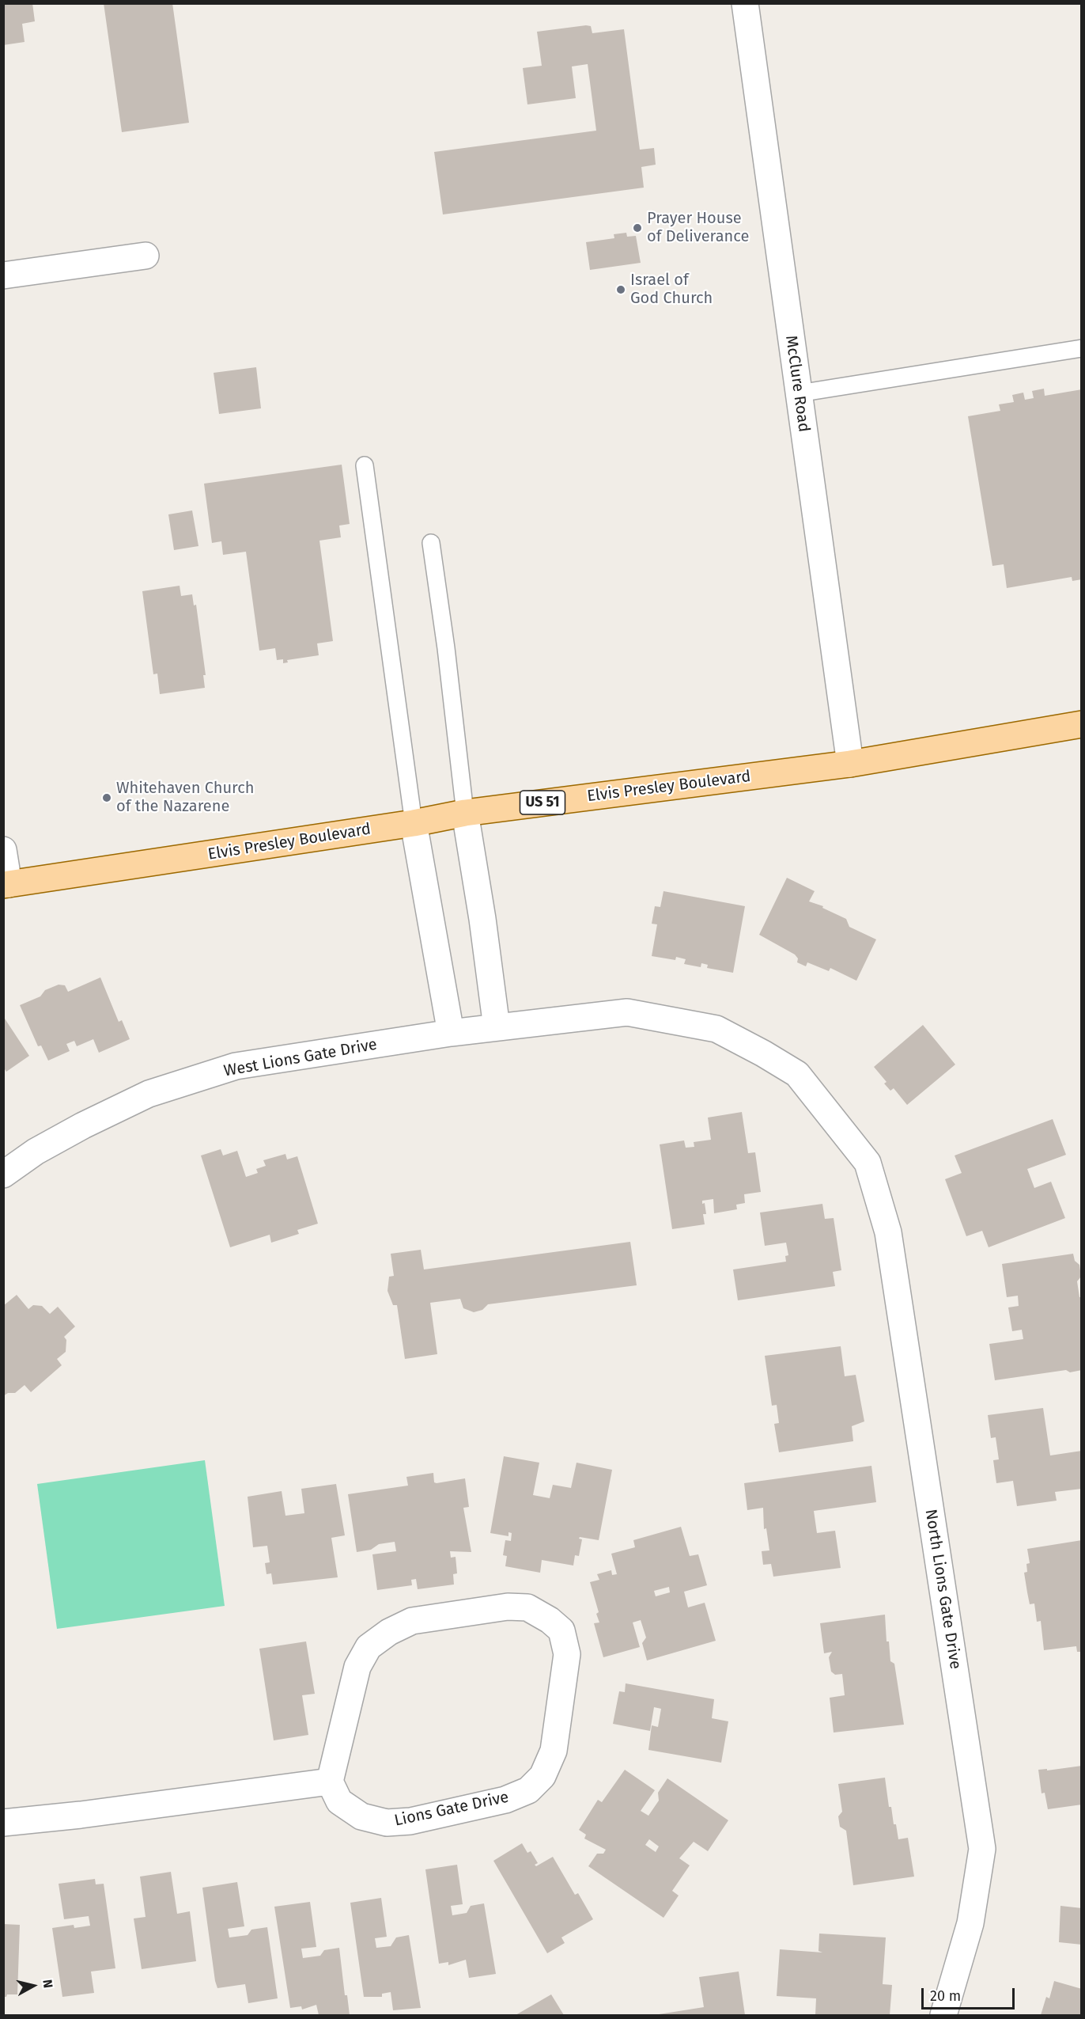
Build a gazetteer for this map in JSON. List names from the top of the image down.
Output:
{
  "streets": {
    "main road": ["Elvis Presley Boulevard", "US 51"],
    "street": [
      "McClure Road",
      "West Lions Gate Drive",
      "North Lions Gate Drive",
      "Lions Gate Drive"
    ]
  },
  "crossings": [
    ["McClure Road", "Elvis Presley Boulevard"],
    ["West Lions Gate Drive", "North Lions Gate Drive"]
  ],
  "places": ["Prayer House of Deliverance", "Israel of God Church", "Whitehaven Church of the Nazarene"],
  "scale_bar": "20 m",
  "north": "right"
}
